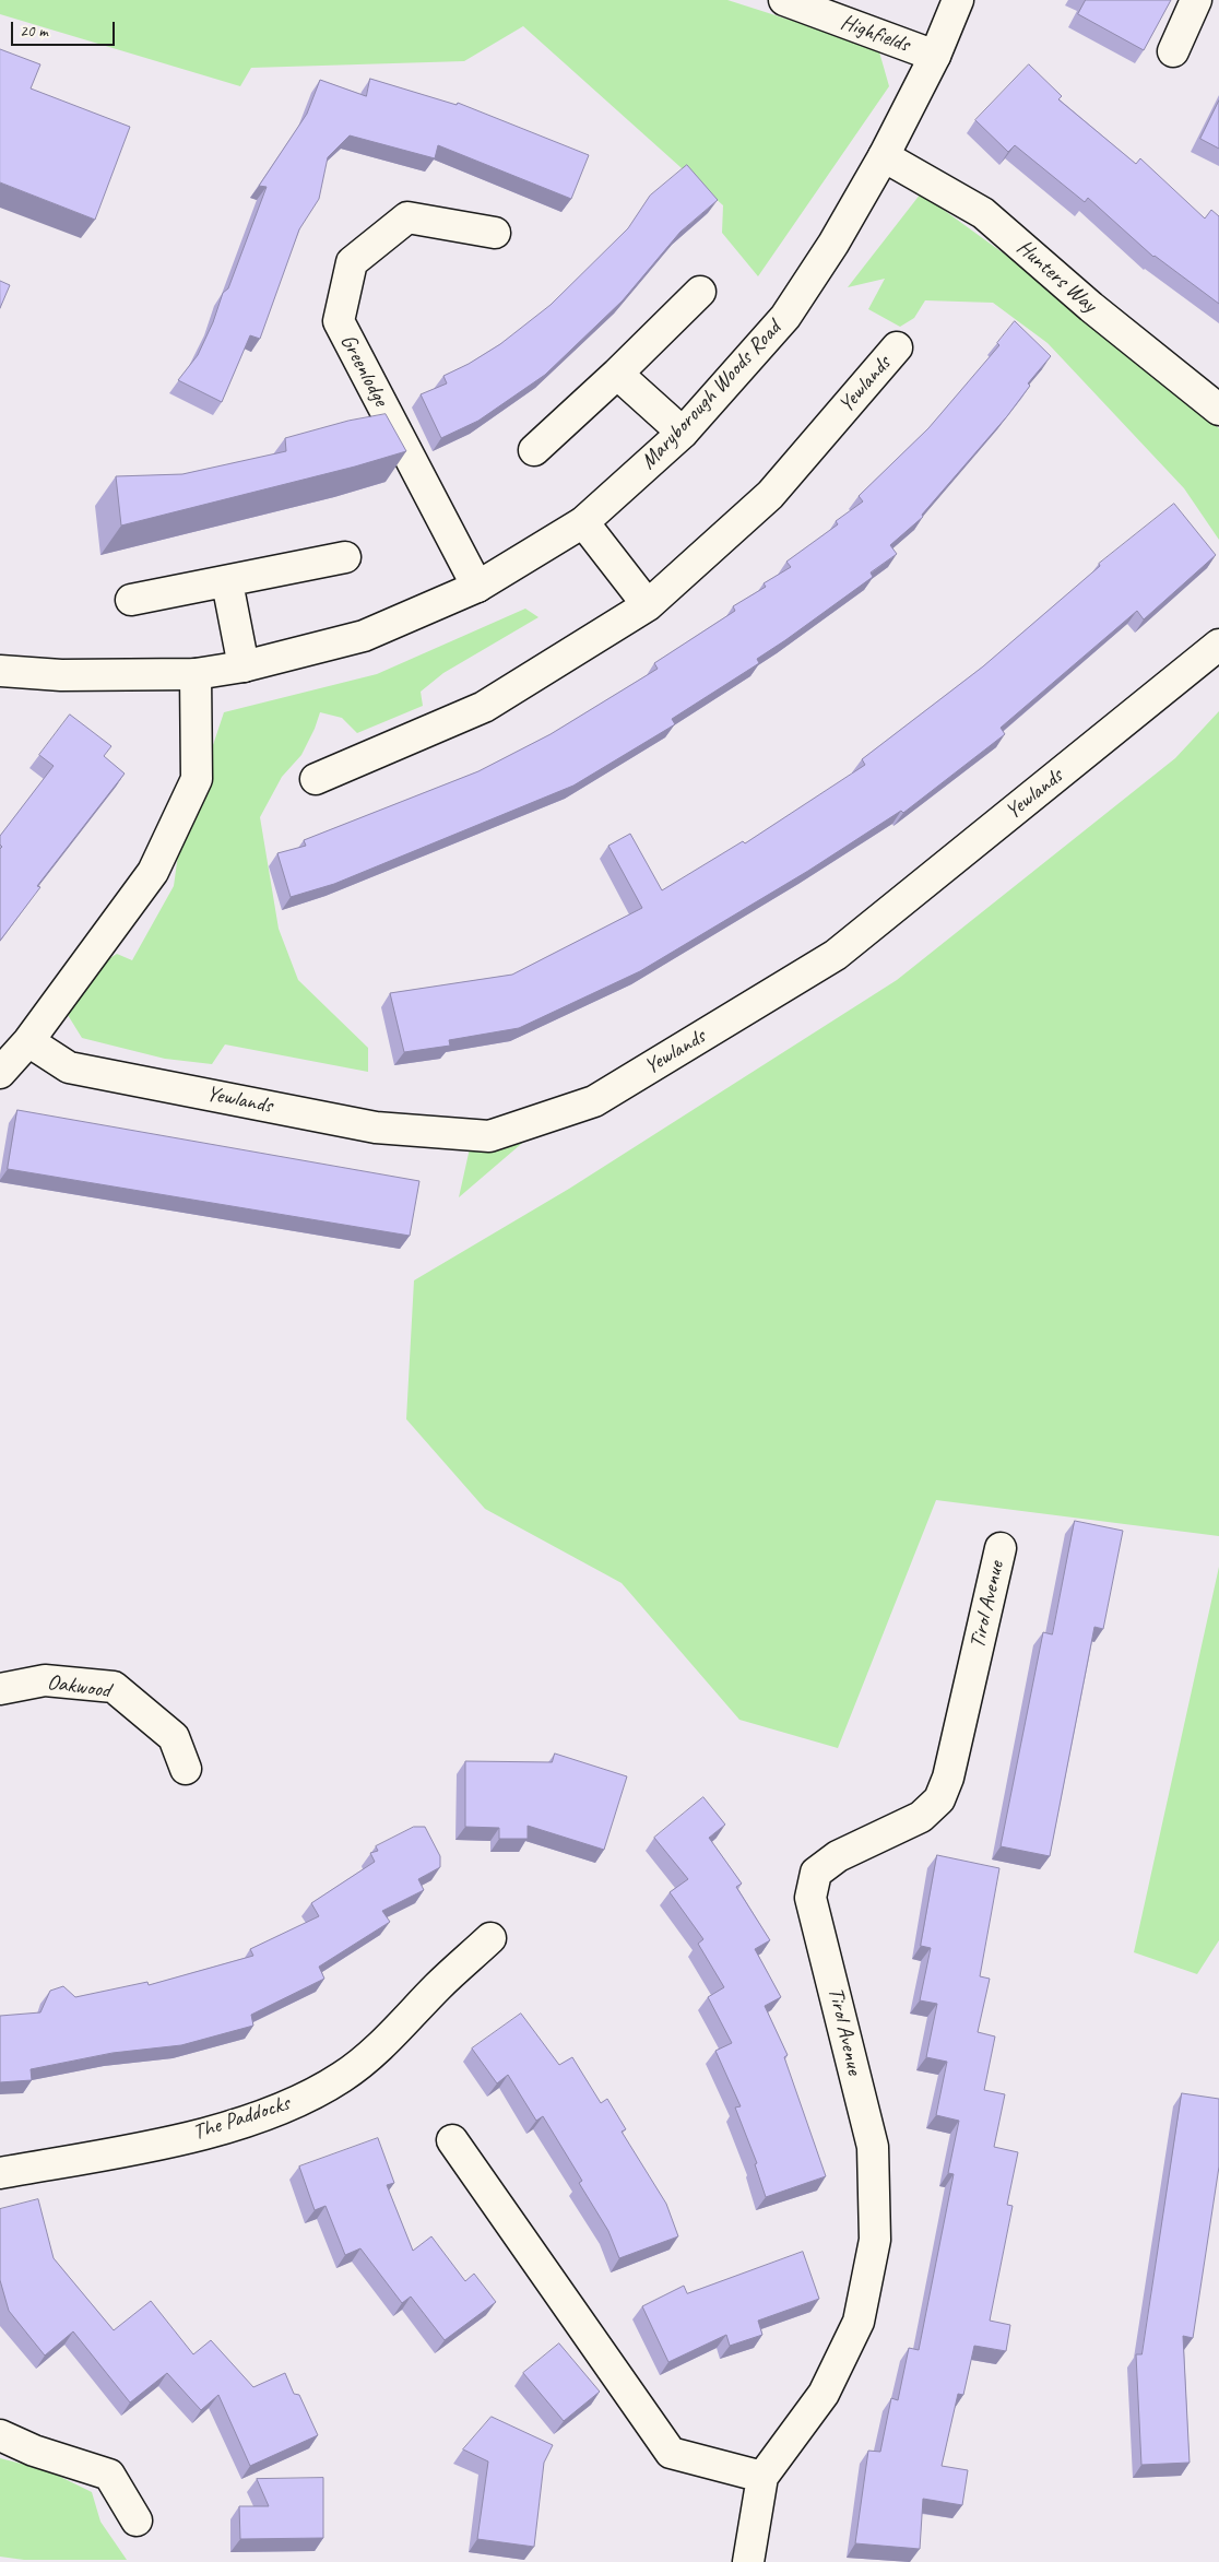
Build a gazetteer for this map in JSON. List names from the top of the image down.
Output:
{
  "streets": {
    "street": [
      "Highfields",
      "Hunters Way",
      "Greenlodge",
      "Yewlands",
      "Maryborough Woods Road",
      "Tirol Avenue",
      "Oakwood",
      "The Paddocks"
    ]
  },
  "crossings": [
    ["Highfields", "Maryborough Woods Road"],
    ["Hunters Way", "Maryborough Woods Road"],
    ["Greenlodge", "Maryborough Woods Road"]
  ],
  "scale_bar": "20 m"
}
